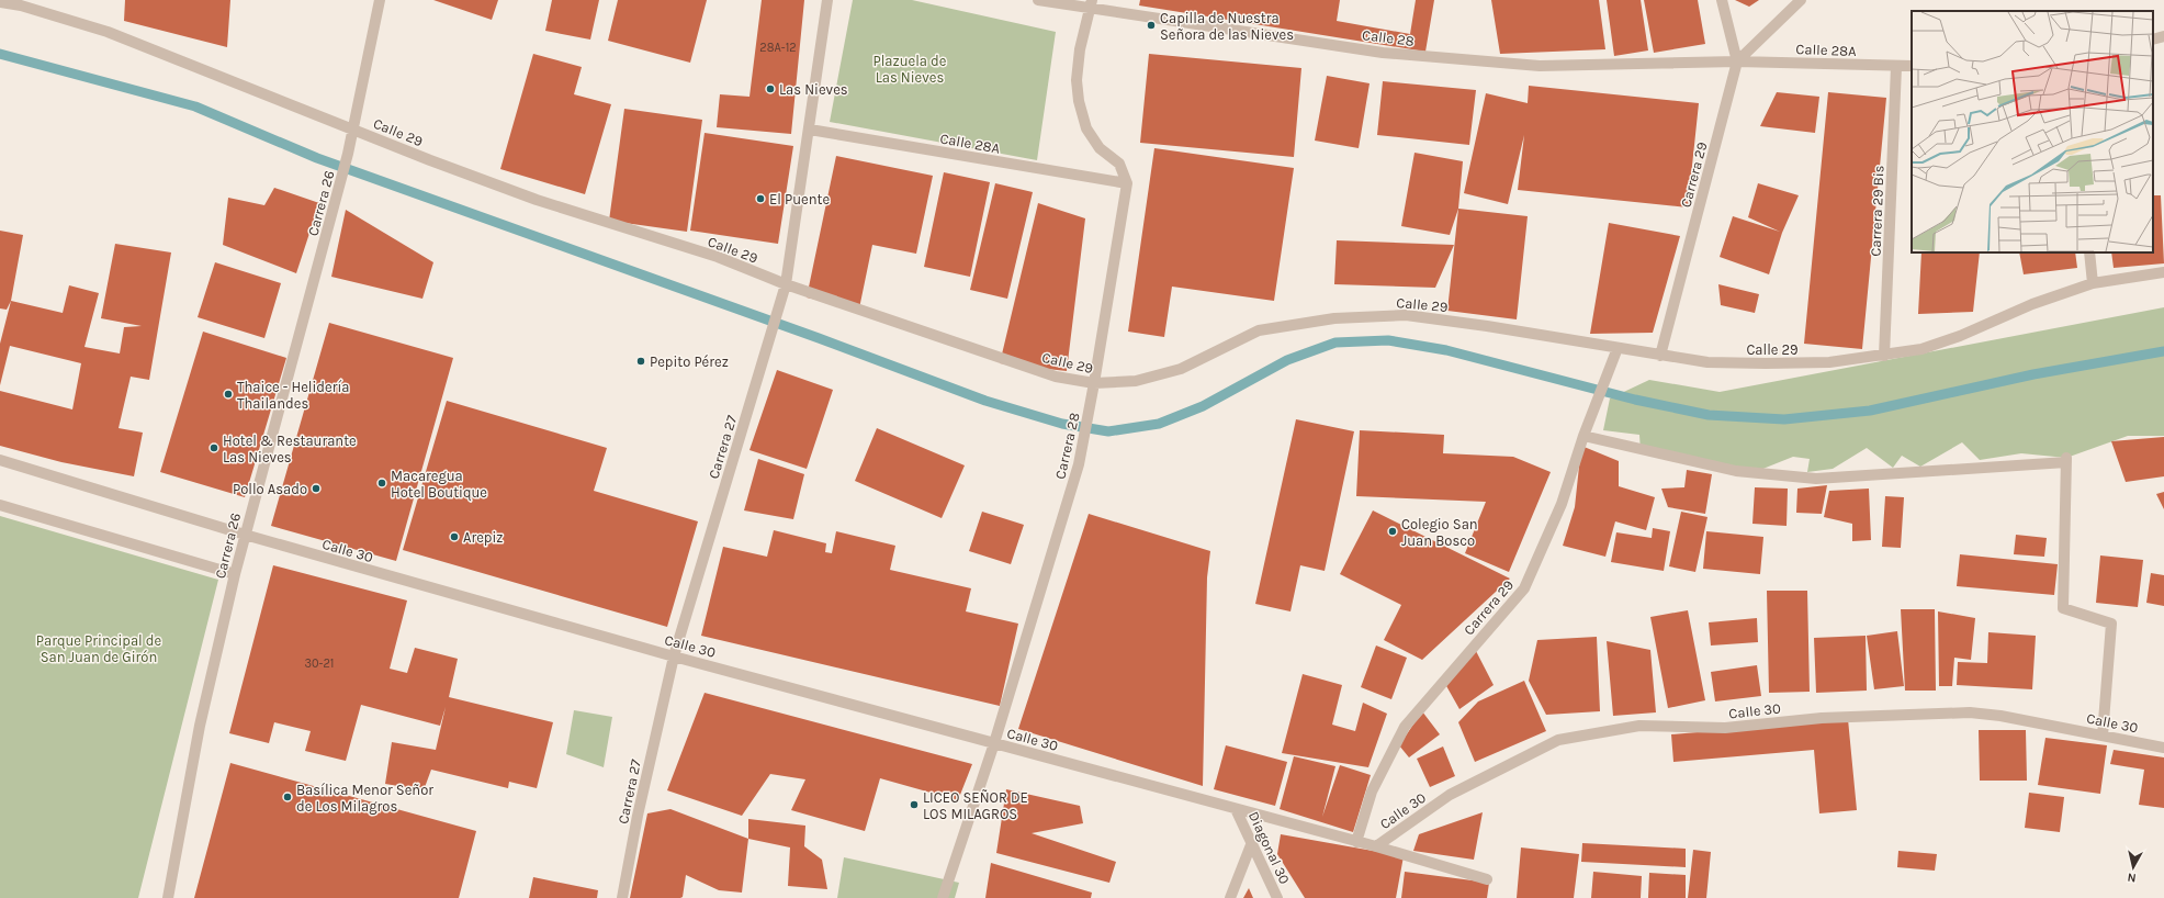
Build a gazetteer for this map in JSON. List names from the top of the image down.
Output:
{
  "streets": {
    "street": [
      "Calle 28",
      "Calle 28A",
      "Calle 29",
      "Carrera 29",
      "Carrera 26",
      "Carrera 29 Bis",
      "Carrera 28",
      "Carrera 27",
      "Calle 30",
      "Diagonal 30"
    ]
  },
  "crossings": [
    ["Calle 28", "Calle 28A"],
    ["Calle 28", "Carrera 29"],
    ["Calle 28A", "Carrera 29"],
    ["Calle 28A", "Carrera 29 Bis"],
    ["Calle 28A", "Carrera 28"],
    ["Calle 28A", "Carrera 27"],
    ["Calle 29", "Carrera 29"],
    ["Calle 29", "Carrera 26"],
    ["Calle 29", "Carrera 29 Bis"],
    ["Calle 29", "Carrera 28"],
    ["Calle 29", "Carrera 27"],
    ["Carrera 29", "Calle 30"],
    ["Carrera 26", "Calle 30"],
    ["Carrera 28", "Calle 30"],
    ["Carrera 27", "Calle 30"],
    ["Calle 30", "Diagonal 30"]
  ],
  "parks": ["Plazuela de Las Nieves", "Parque Principal de San Juan de Girón"],
  "places": [
    "Capilla de Nuestra Señora de las Nieves",
    "Las Nieves",
    "El Puente",
    "Pepito Pérez",
    "Thaice - Helidería Thailandes",
    "Hotel & Restaurante Las Nieves",
    "Macaregua Hotel Boutique",
    "Pollo Asado",
    "Colegio San Juan Bosco",
    "Arepiz",
    "Basílica Menor Señor de Los Milagros",
    "LICEO SEÑOR DE LOS MILAGROS"
  ],
  "house_numbers": ["28A-12", "30-21"],
  "north": "bottom"
}
